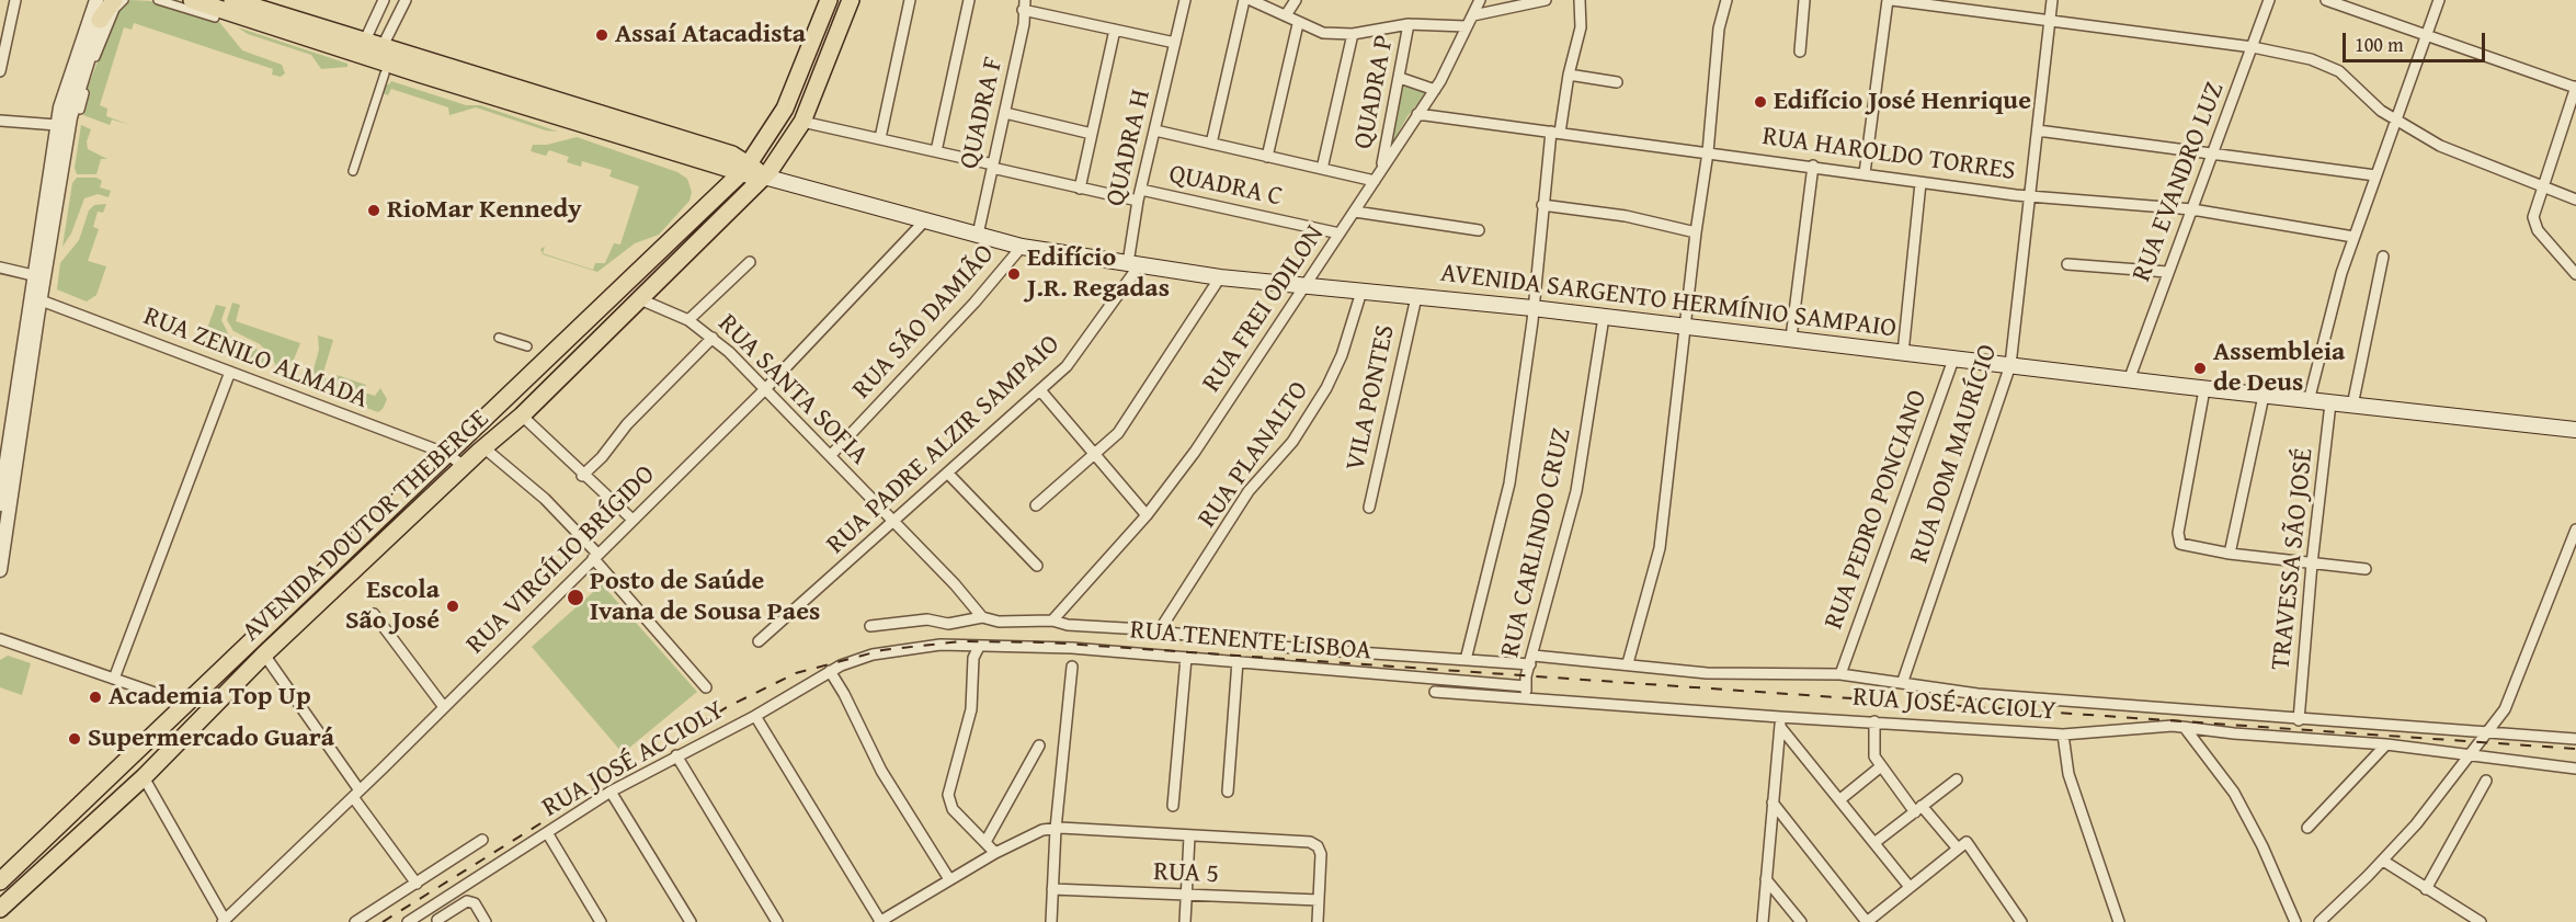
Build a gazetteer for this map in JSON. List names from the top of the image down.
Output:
{
  "streets": {
    "main road": ["AVENIDA SARGENTO HERMÍNIO SAMPAIO", "AVENIDA DOUTOR THEBERGE"],
    "street": [
      "QUADRA P",
      "QUADRA F",
      "QUADRA H",
      "RUA HAROLDO TORRES",
      "RUA EVANDRO LUZ",
      "QUADRA C",
      "RUA FREI ODILON",
      "RUA SÃO DAMIÃO",
      "RUA ZENILO ALMADA",
      "RUA SANTA SOFIA",
      "VILA PONTES",
      "RUA PADRE ALZIR SAMPAIO",
      "RUA DOM MAURÍCIO",
      "RUA PLANALTO",
      "RUA PEDRO PONCIANO",
      "RUA CARLINDO CRUZ",
      "TRAVESSA SÃO JOSÉ",
      "RUA VIRGÍLIO BRÍGIDO",
      "RUA TENENTE LISBOA",
      "RUA JOSÉ ACCIOLY",
      "RUA 5"
    ]
  },
  "crossings": [
    ["QUADRA P", "RUA FREI ODILON"],
    ["QUADRA F", "AVENIDA SARGENTO HERMÍNIO SAMPAIO"],
    ["QUADRA H", "QUADRA C"],
    ["QUADRA H", "AVENIDA SARGENTO HERMÍNIO SAMPAIO"],
    ["QUADRA H", "RUA PADRE ALZIR SAMPAIO"],
    ["RUA HAROLDO TORRES", "RUA EVANDRO LUZ"],
    ["RUA HAROLDO TORRES", "RUA FREI ODILON"],
    ["RUA HAROLDO TORRES", "RUA DOM MAURÍCIO"],
    ["RUA EVANDRO LUZ", "AVENIDA SARGENTO HERMÍNIO SAMPAIO"],
    ["QUADRA C", "RUA FREI ODILON"],
    ["AVENIDA SARGENTO HERMÍNIO SAMPAIO", "RUA FREI ODILON"],
    ["AVENIDA SARGENTO HERMÍNIO SAMPAIO", "RUA SÃO DAMIÃO"],
    ["AVENIDA SARGENTO HERMÍNIO SAMPAIO", "VILA PONTES"],
    ["AVENIDA SARGENTO HERMÍNIO SAMPAIO", "RUA PADRE ALZIR SAMPAIO"],
    ["AVENIDA SARGENTO HERMÍNIO SAMPAIO", "RUA DOM MAURÍCIO"],
    ["AVENIDA SARGENTO HERMÍNIO SAMPAIO", "RUA PLANALTO"],
    ["AVENIDA SARGENTO HERMÍNIO SAMPAIO", "RUA PEDRO PONCIANO"],
    ["AVENIDA SARGENTO HERMÍNIO SAMPAIO", "AVENIDA DOUTOR THEBERGE"],
    ["AVENIDA SARGENTO HERMÍNIO SAMPAIO", "RUA CARLINDO CRUZ"],
    ["AVENIDA SARGENTO HERMÍNIO SAMPAIO", "TRAVESSA SÃO JOSÉ"],
    ["AVENIDA SARGENTO HERMÍNIO SAMPAIO", "RUA VIRGÍLIO BRÍGIDO"],
    ["RUA FREI ODILON", "RUA JOSÉ ACCIOLY"],
    ["RUA SÃO DAMIÃO", "RUA SANTA SOFIA"],
    ["RUA ZENILO ALMADA", "AVENIDA DOUTOR THEBERGE"],
    ["RUA SANTA SOFIA", "RUA PADRE ALZIR SAMPAIO"],
    ["RUA SANTA SOFIA", "AVENIDA DOUTOR THEBERGE"],
    ["RUA SANTA SOFIA", "RUA VIRGÍLIO BRÍGIDO"],
    ["RUA SANTA SOFIA", "RUA JOSÉ ACCIOLY"],
    ["RUA DOM MAURÍCIO", "RUA JOSÉ ACCIOLY"],
    ["RUA PLANALTO", "RUA JOSÉ ACCIOLY"],
    ["RUA PEDRO PONCIANO", "RUA JOSÉ ACCIOLY"],
    ["RUA CARLINDO CRUZ", "RUA TENENTE LISBOA"],
    ["RUA CARLINDO CRUZ", "RUA JOSÉ ACCIOLY"],
    ["TRAVESSA SÃO JOSÉ", "RUA JOSÉ ACCIOLY"],
    ["RUA TENENTE LISBOA", "RUA JOSÉ ACCIOLY"]
  ],
  "places": [
    "Assaí Atacadista",
    "Edifício José Henrique",
    "RioMar Kennedy",
    "Edifício J.R. Regadas",
    "Assembleia de Deus",
    "Posto de Saúde Ivana de Sousa Paes",
    "Escola São José",
    "Academia Top Up",
    "Supermercado Guará"
  ],
  "scale_bar": "100 m"
}
